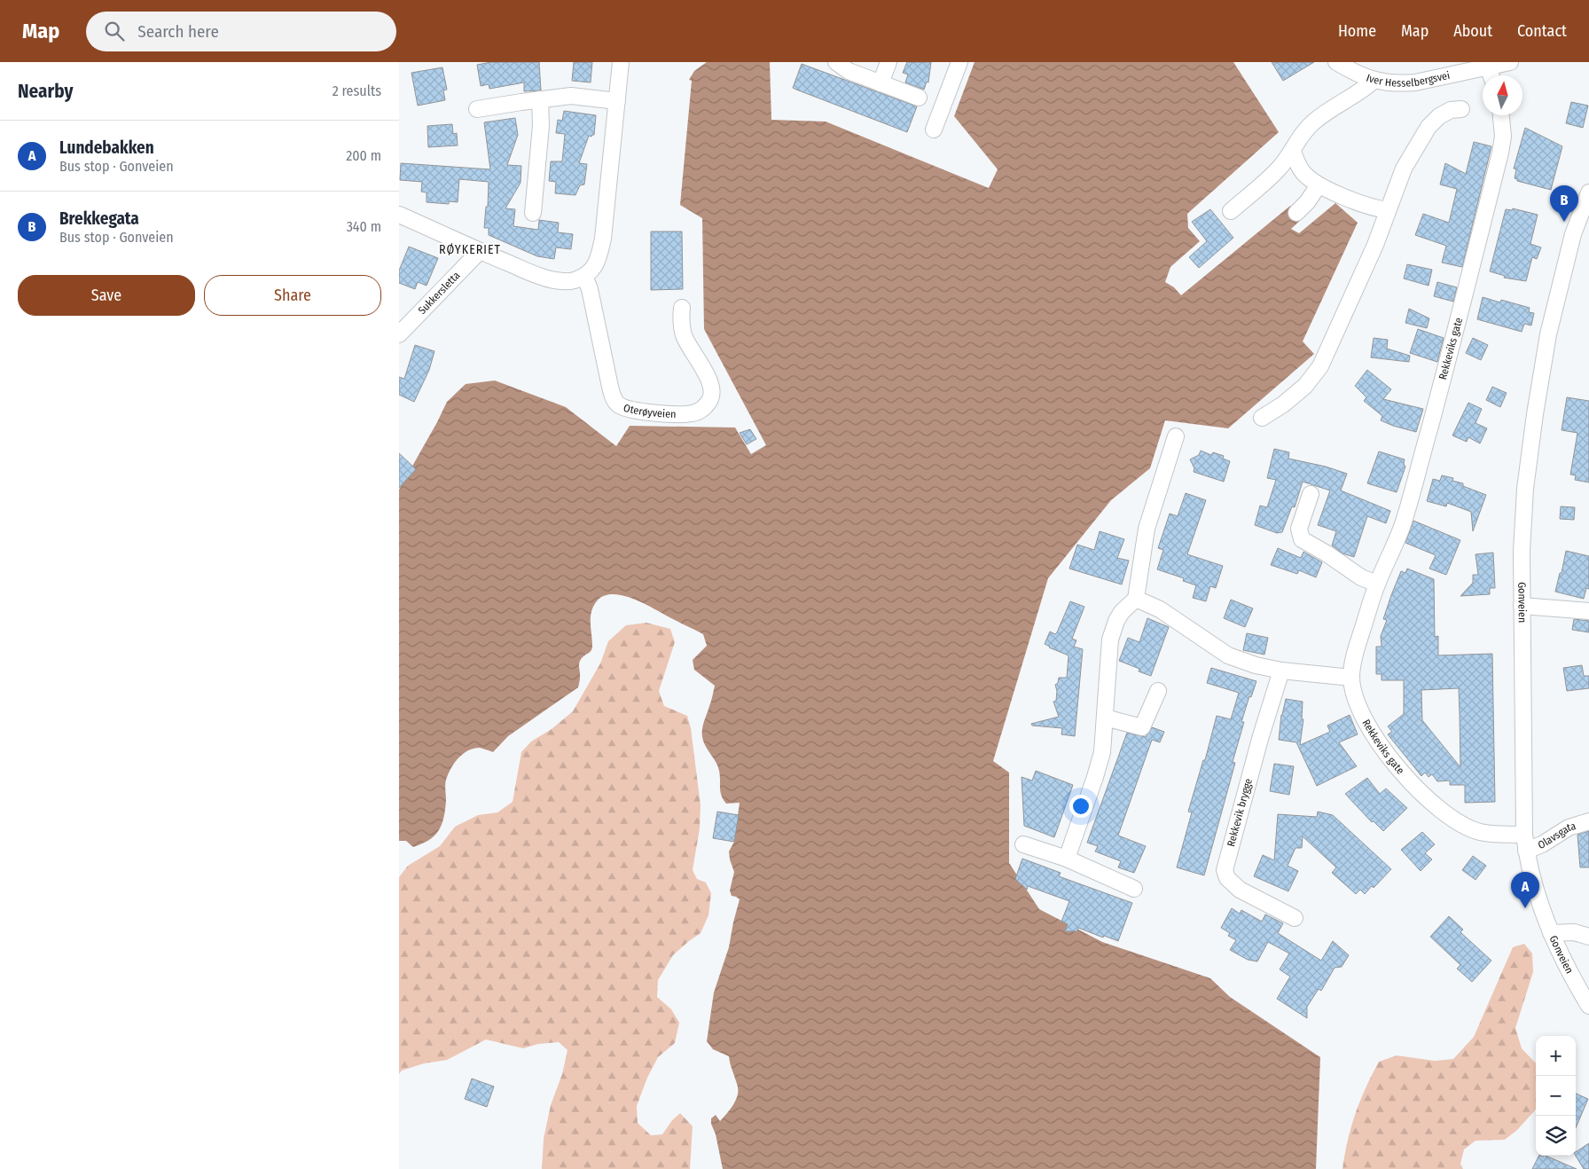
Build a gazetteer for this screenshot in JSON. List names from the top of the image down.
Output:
{
  "streets": {
    "street": [
      "Iver Hesselbergsvei",
      "Sukkersletta",
      "Rekkeviks gate",
      "Oterøyveien",
      "Gonveien",
      "Rekkevik brygge",
      "Olavsgata"
    ]
  },
  "crossings": [
    ["Rekkeviks gate", "Gonveien"],
    ["Gonveien", "Olavsgata"]
  ],
  "districts": ["RØYKERIET"],
  "north": "top",
  "page": {
    "header": "Map",
    "search": "Search here",
    "nav": [
      "Home",
      "Map",
      "About",
      "Contact"
    ],
    "heading": ["Nearby", "2 results"],
    "list": [
      {
        "mark": "A",
        "name": "Lundebakken",
        "note": "Bus stop · Gonveien",
        "value": "200 m"
      },
      {
        "mark": "B",
        "name": "Brekkegata",
        "note": "Bus stop · Gonveien",
        "value": "340 m"
      }
    ],
    "pins": ["B", "A"],
    "buttons": ["Save", "Share"],
    "map_buttons": ["+", "−"]
  }
}
